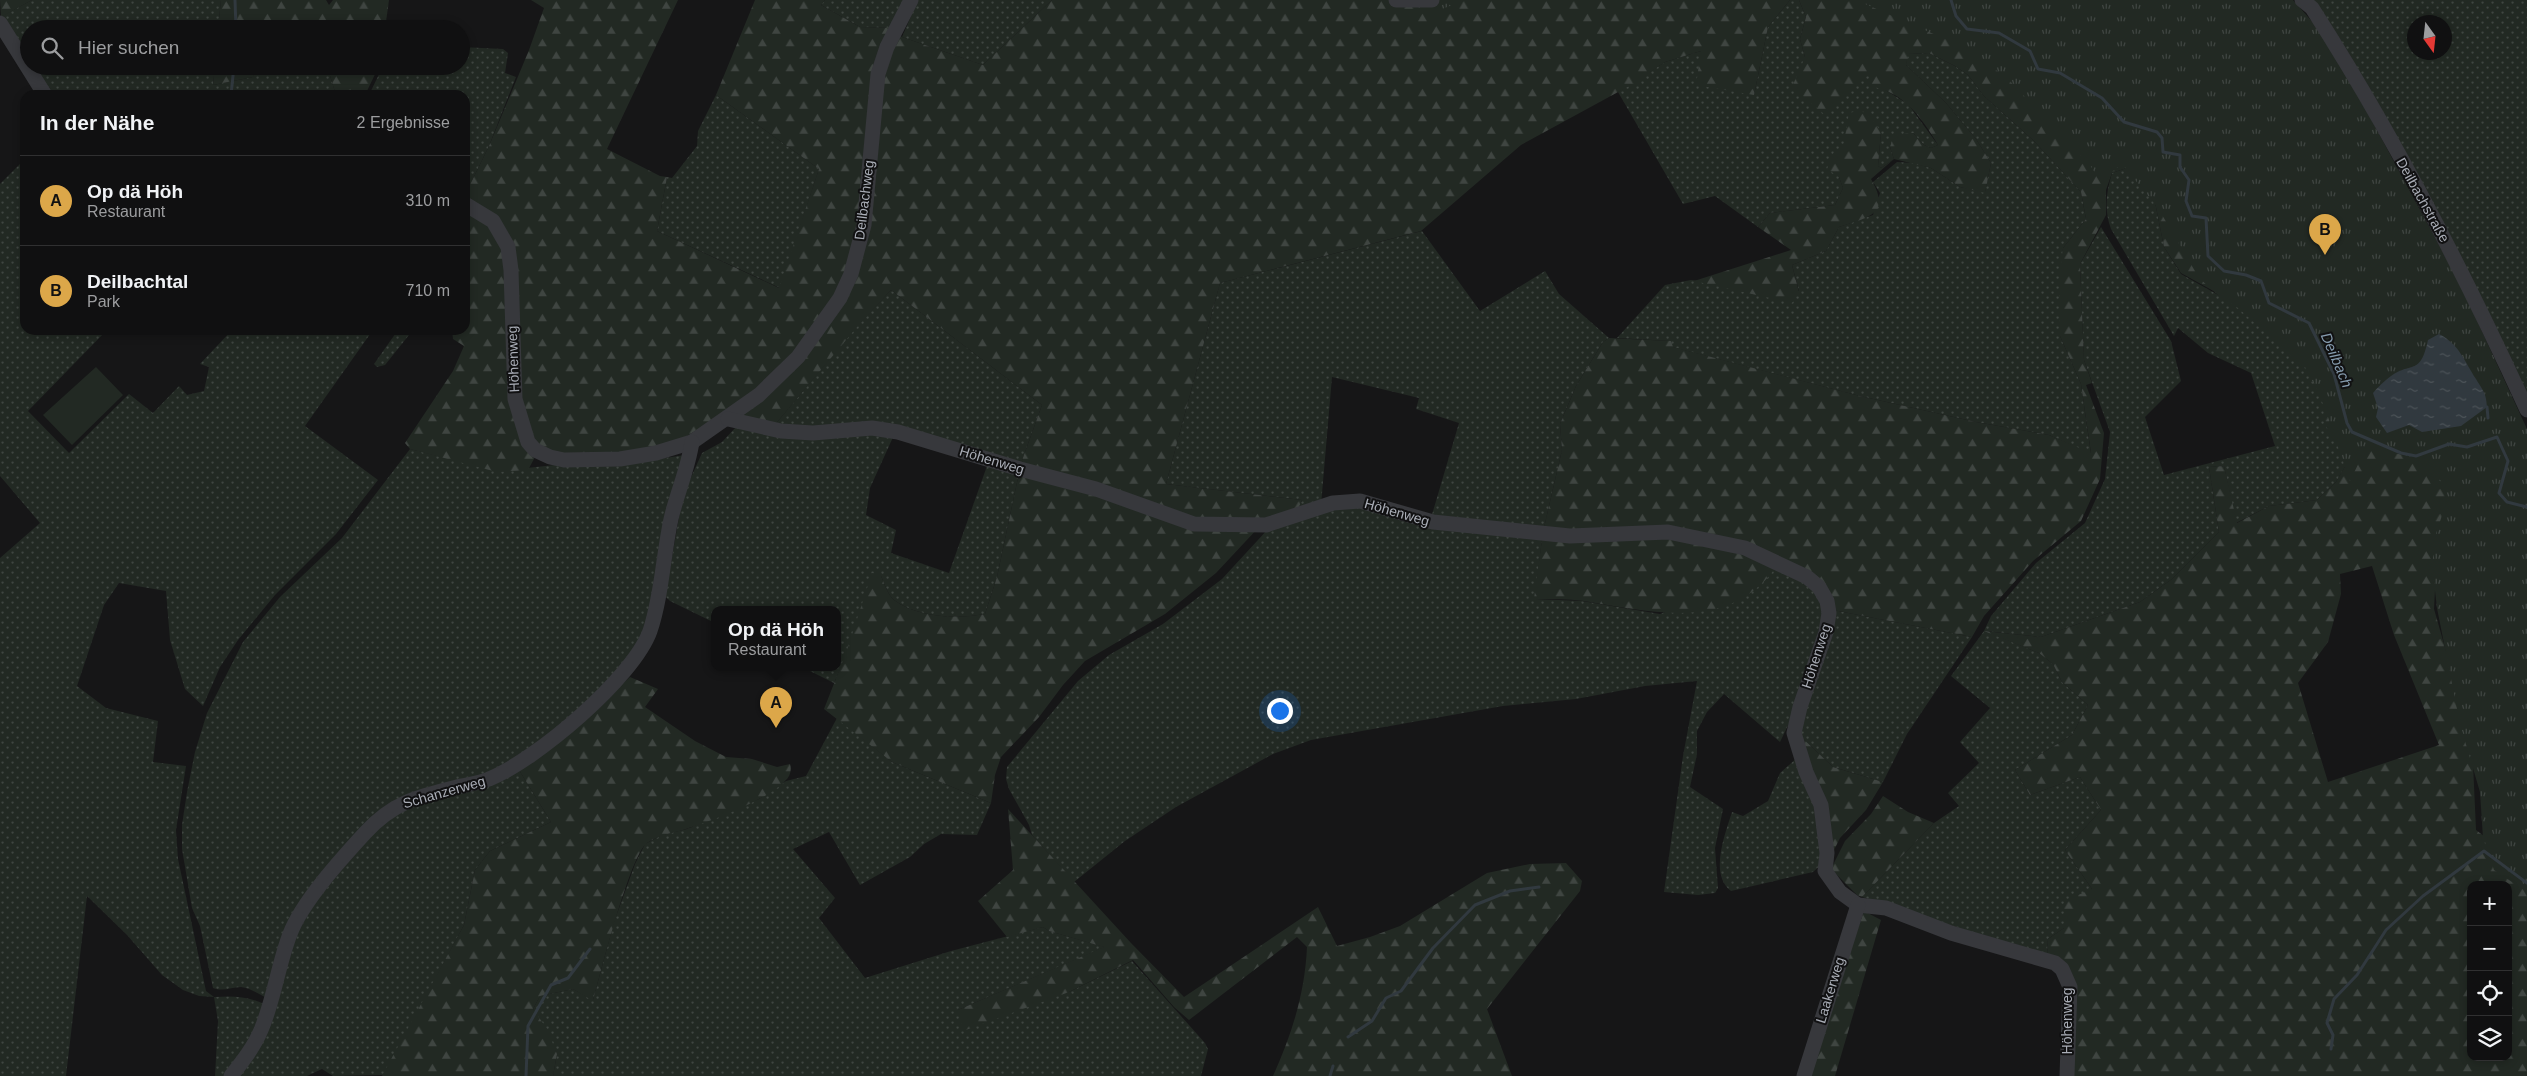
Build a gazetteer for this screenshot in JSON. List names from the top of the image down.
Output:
{
  "streets": {
    "street": [
      "Deilbachweg",
      "Deilbachstraße",
      "Höhenweg",
      "Schanzerweg",
      "Laakerweg"
    ]
  },
  "crossings": [
    ["Deilbachweg", "Höhenweg"],
    ["Höhenweg", "Schanzerweg"],
    ["Höhenweg", "Laakerweg"]
  ],
  "water": ["Deilbach"],
  "north": "bottom",
  "page": {
    "search": "Hier suchen",
    "heading": ["In der Nähe", "2 Ergebnisse"],
    "list": [
      {
        "mark": "A",
        "name": "Op dä Höh",
        "note": "Restaurant",
        "value": "310 m"
      },
      {
        "mark": "B",
        "name": "Deilbachtal",
        "note": "Park",
        "value": "710 m"
      }
    ],
    "pins": ["B", "A"],
    "popup": ["Op dä Höh", "Restaurant"],
    "map_buttons": ["+", "−"]
  }
}
